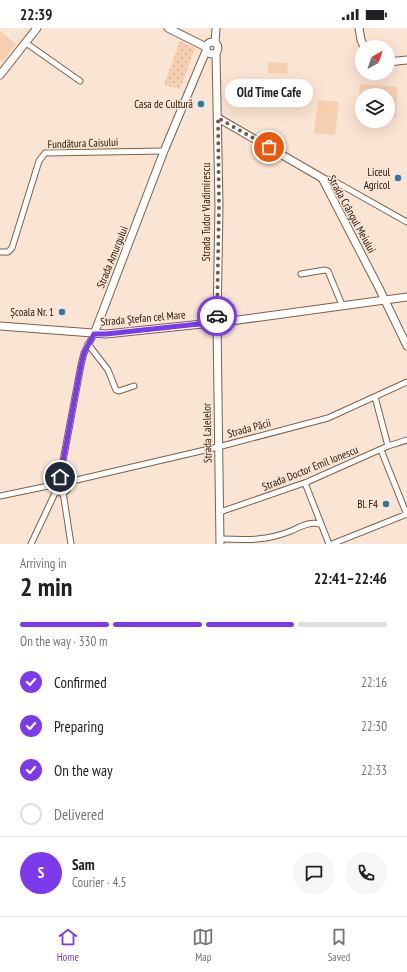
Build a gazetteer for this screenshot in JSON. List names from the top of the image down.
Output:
{
  "streets": {
    "street": [
      "Fundătura Caisului",
      "Strada Tudor Vladimirescu",
      "Strada Crângul Meiului",
      "Strada Amurgului",
      "Strada Ștefan cel Mare",
      "Strada Păcii",
      "Strada Lalelelor",
      "Strada Doctor Emil Ionescu"
    ]
  },
  "crossings": [
    ["Fundătura Caisului", "Strada Amurgului"],
    ["Strada Tudor Vladimirescu", "Strada Crângul Meiului"],
    ["Strada Tudor Vladimirescu", "Strada Amurgului"],
    ["Strada Tudor Vladimirescu", "Strada Ștefan cel Mare"],
    ["Strada Tudor Vladimirescu", "Strada Lalelelor"],
    ["Strada Crângul Meiului", "Strada Ștefan cel Mare"],
    ["Strada Amurgului", "Strada Ștefan cel Mare"],
    ["Strada Amurgului", "Strada Păcii"],
    ["Strada Ștefan cel Mare", "Strada Lalelelor"],
    ["Strada Păcii", "Strada Lalelelor"],
    ["Strada Lalelelor", "Strada Doctor Emil Ionescu"]
  ],
  "places": [
    "Casa de Cultură",
    "Old Time Cafe",
    "Liceul Agricol",
    "Școala Nr. 1",
    "Bl. F4"
  ],
  "north": "top right",
  "page": {
    "status": "22:39",
    "bubble": "Old Time Cafe",
    "heading": ["2 min", "Arriving in", "22:41–22:46"],
    "panel": ["Sam", "Courier · 4.5"],
    "bar": "On the way · 330 m",
    "list": [
      ["Confirmed", "22:16"],
      ["Preparing", "22:30"],
      ["On the way", "22:33"],
      "Delivered"
    ],
    "round": "S",
    "tabs": ["Home", "Map", "Saved"]
  }
}
